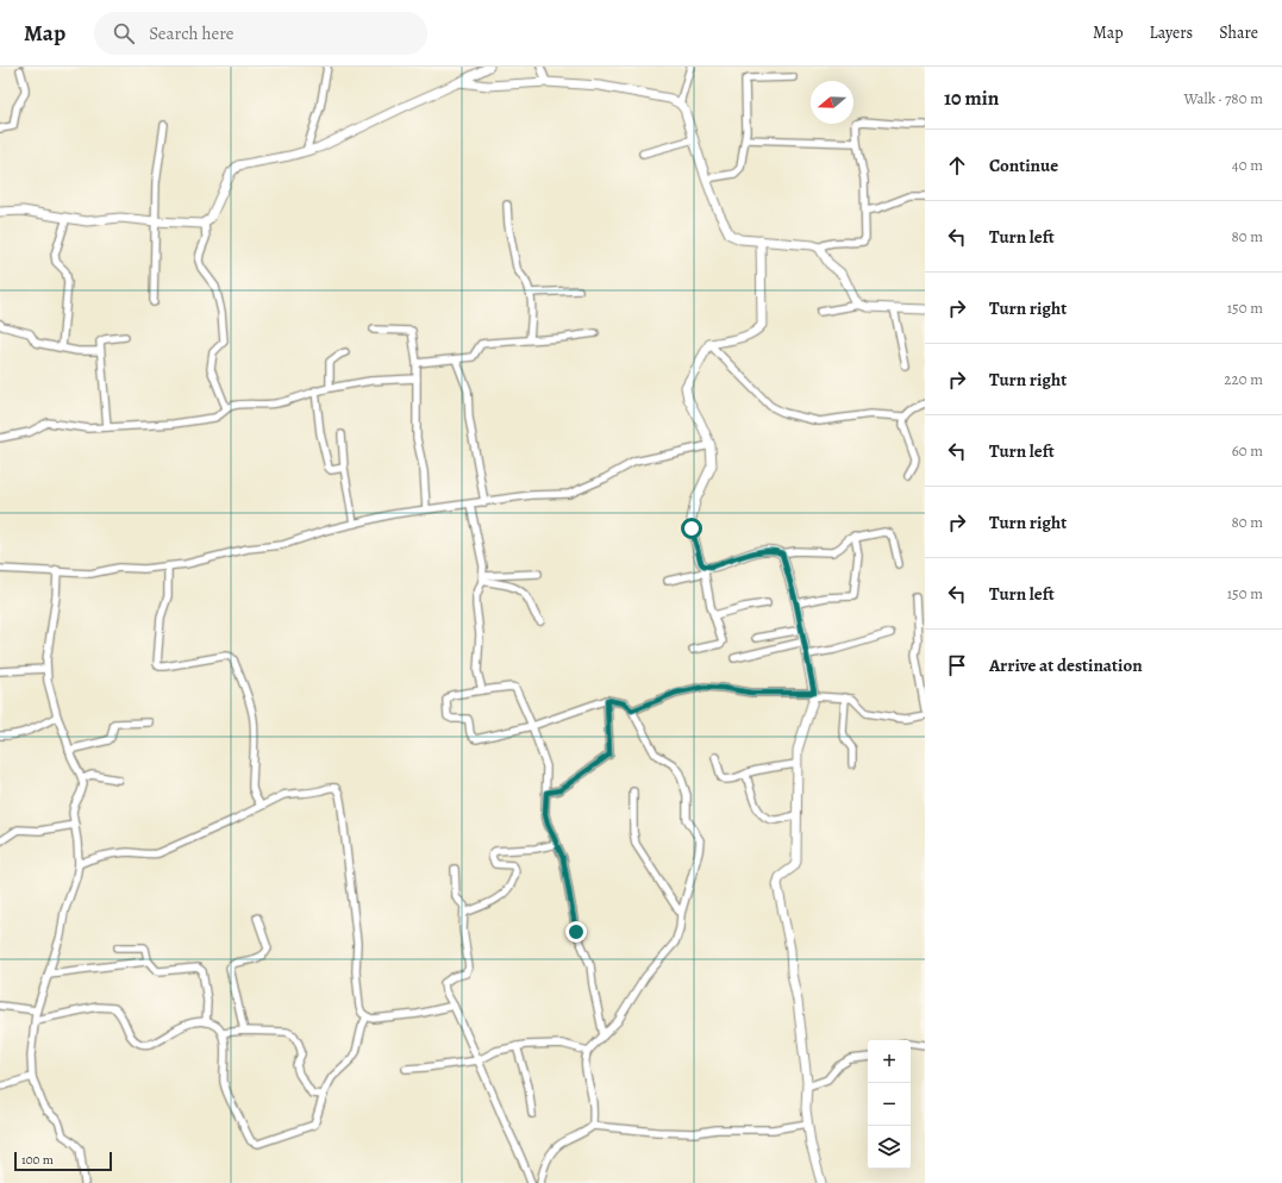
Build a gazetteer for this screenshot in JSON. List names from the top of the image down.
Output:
{
  "scale_bar": "100 m",
  "north": "left",
  "page": {
    "header": "Map",
    "search": "Search here",
    "nav": ["Map", "Layers", "Share"],
    "heading": ["10 min", "Walk · 780 m"],
    "list": [
      ["Continue", "40 m"],
      ["Turn left", "80 m"],
      ["Turn right", "150 m"],
      ["Turn right", "220 m"],
      ["Turn left", "60 m"],
      ["Turn right", "80 m"],
      ["Turn left", "150 m"],
      "Arrive at destination"
    ],
    "map_buttons": ["+", "−"],
    "scale": "100 m"
  }
}
